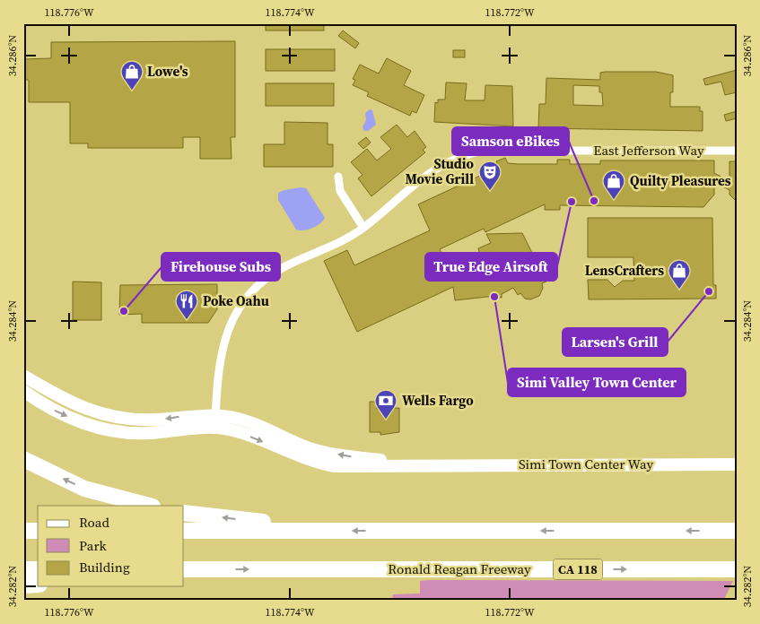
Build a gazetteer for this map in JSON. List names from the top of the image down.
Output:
{
  "streets": {
    "highway": ["Ronald Reagan Freeway", "CA 118"],
    "street": ["East Jefferson Way", "Simi Town Center Way"]
  },
  "crossings": [
    ["East Jefferson Way", "Simi Town Center Way"]
  ],
  "places": {
    "shop": ["Lowe's", "Quilty Pleasures", "LensCrafters"],
    "theatre": ["Studio Movie Grill"],
    "other": [
      "Samson eBikes",
      "True Edge Airsoft",
      "Larsen's Grill",
      "Simi Valley Town Center",
      "Firehouse Subs"
    ],
    "restaurant": ["Poke Oahu"],
    "bank": ["Wells Fargo"]
  },
  "legend": ["Road", "Park", "Building"],
  "coordinates": [
    "118.776°W",
    "118.774°W",
    "118.772°W",
    "34.286°N",
    "34.284°N",
    "34.282°N"
  ]
}
